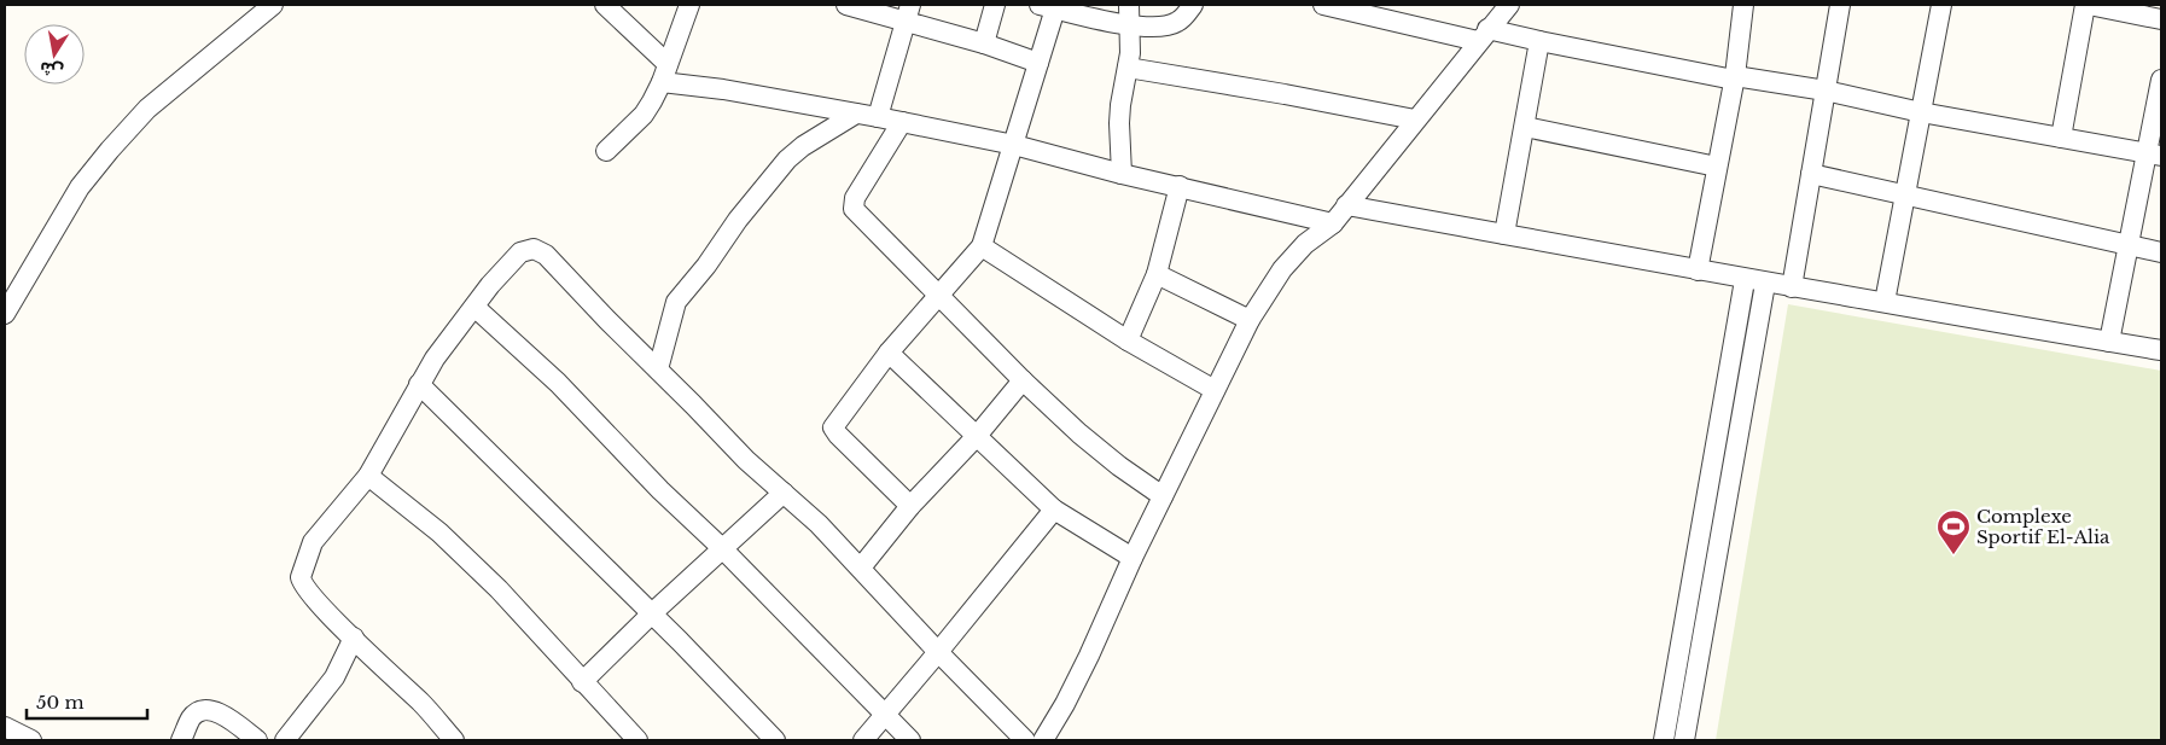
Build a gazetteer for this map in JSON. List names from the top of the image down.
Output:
{
  "places": {
    "sports": ["Complexe Sportif El-Alia"]
  },
  "scale_bar": "50 m",
  "north": "bottom"
}
